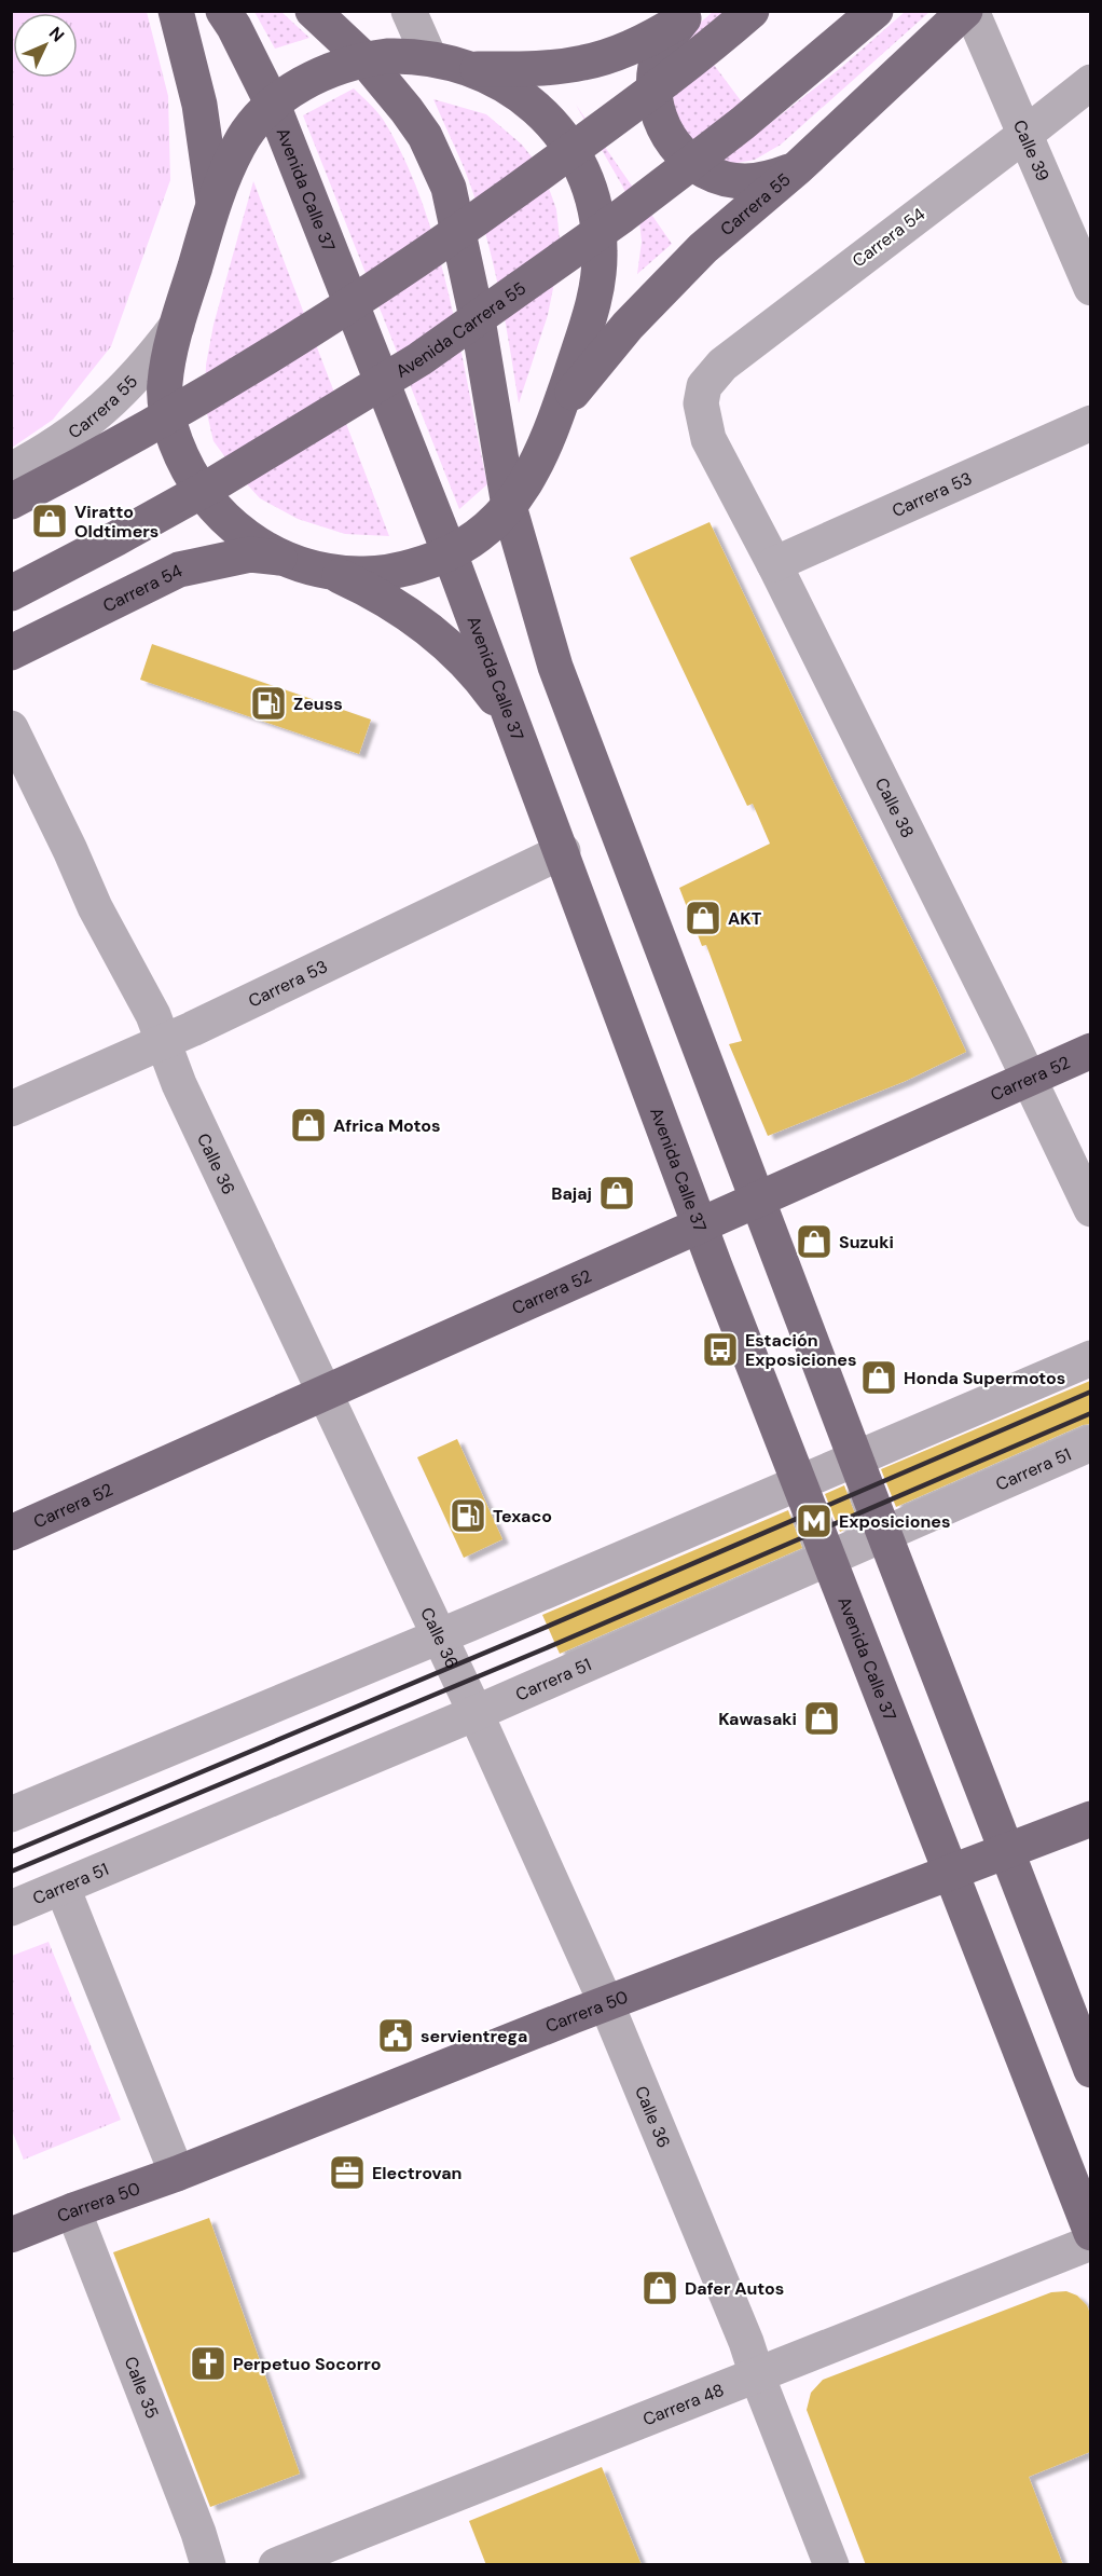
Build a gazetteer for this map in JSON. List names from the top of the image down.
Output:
{
  "streets": {
    "main road": [
      "Avenida Calle 37",
      "Carrera 55",
      "Carrera 54",
      "Avenida Carrera 55",
      "Carrera 52",
      "Carrera 50"
    ],
    "street": [
      "Calle 39",
      "Carrera 53",
      "Calle 38",
      "Calle 36",
      "Carrera 51",
      "Calle 35",
      "Carrera 48"
    ]
  },
  "crossings": [
    ["Calle 39", "Carrera 54"],
    ["Avenida Calle 37", "Carrera 53"],
    ["Avenida Calle 37", "Carrera 52"],
    ["Avenida Calle 37", "Carrera 51"],
    ["Avenida Calle 37", "Carrera 50"],
    ["Carrera 54", "Calle 38"],
    ["Carrera 53", "Calle 38"],
    ["Carrera 53", "Calle 36"],
    ["Calle 38", "Carrera 52"],
    ["Carrera 52", "Calle 36"],
    ["Calle 36", "Carrera 51"],
    ["Calle 36", "Carrera 50"],
    ["Calle 36", "Carrera 48"],
    ["Carrera 50", "Calle 35"]
  ],
  "places": {
    "shop": [
      "Viratto Oldtimers",
      "AKT",
      "Africa Motos",
      "Bajaj",
      "Suzuki",
      "Honda Supermotos",
      "Kawasaki",
      "Dafer Autos"
    ],
    "fuel station": ["Zeuss", "Texaco"],
    "bus stop": ["Estación Exposiciones"],
    "metro station": ["Exposiciones"],
    "public building": ["servientrega"],
    "office": ["Electrovan"],
    "church": ["Perpetuo Socorro"]
  },
  "north": "top right"
}
